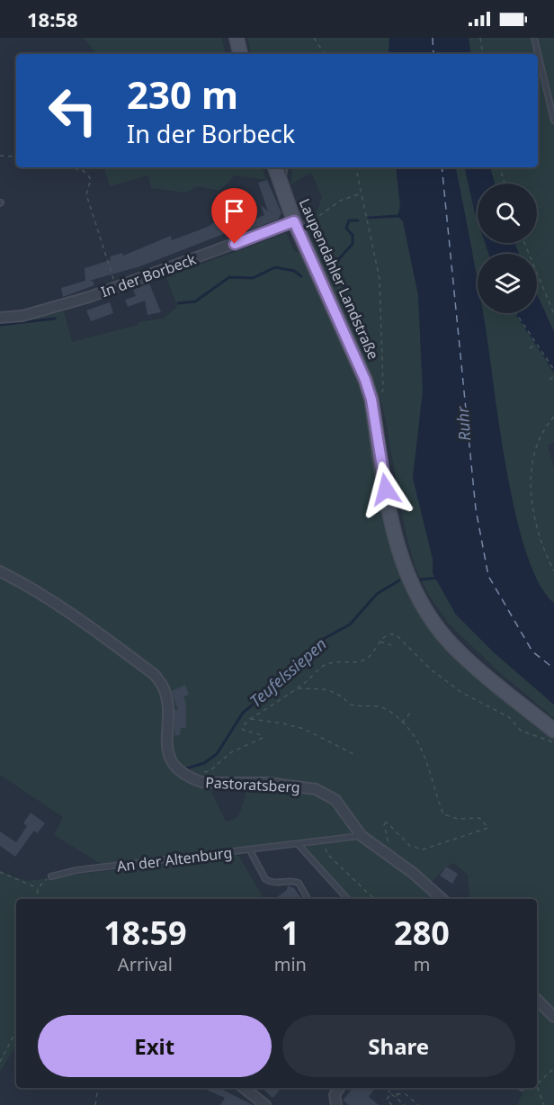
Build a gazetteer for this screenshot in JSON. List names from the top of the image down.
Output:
{
  "streets": {
    "main road": ["Laupendahler Landstraße"],
    "street": ["In der Borbeck", "Pastoratsberg"],
    "lane": ["An der Altenburg"]
  },
  "crossings": [
    ["In der Borbeck", "Laupendahler Landstraße"],
    ["Pastoratsberg", "An der Altenburg"]
  ],
  "water": ["Ruhr", "Teufelssiepen"],
  "page": {
    "status": "18:58",
    "turn": ["230 m", "In der Borbeck"],
    "eta": [
      "18:59",
      "Arrival",
      "1",
      "min",
      "280",
      "m"
    ],
    "buttons": ["Exit", "Share"]
  }
}
